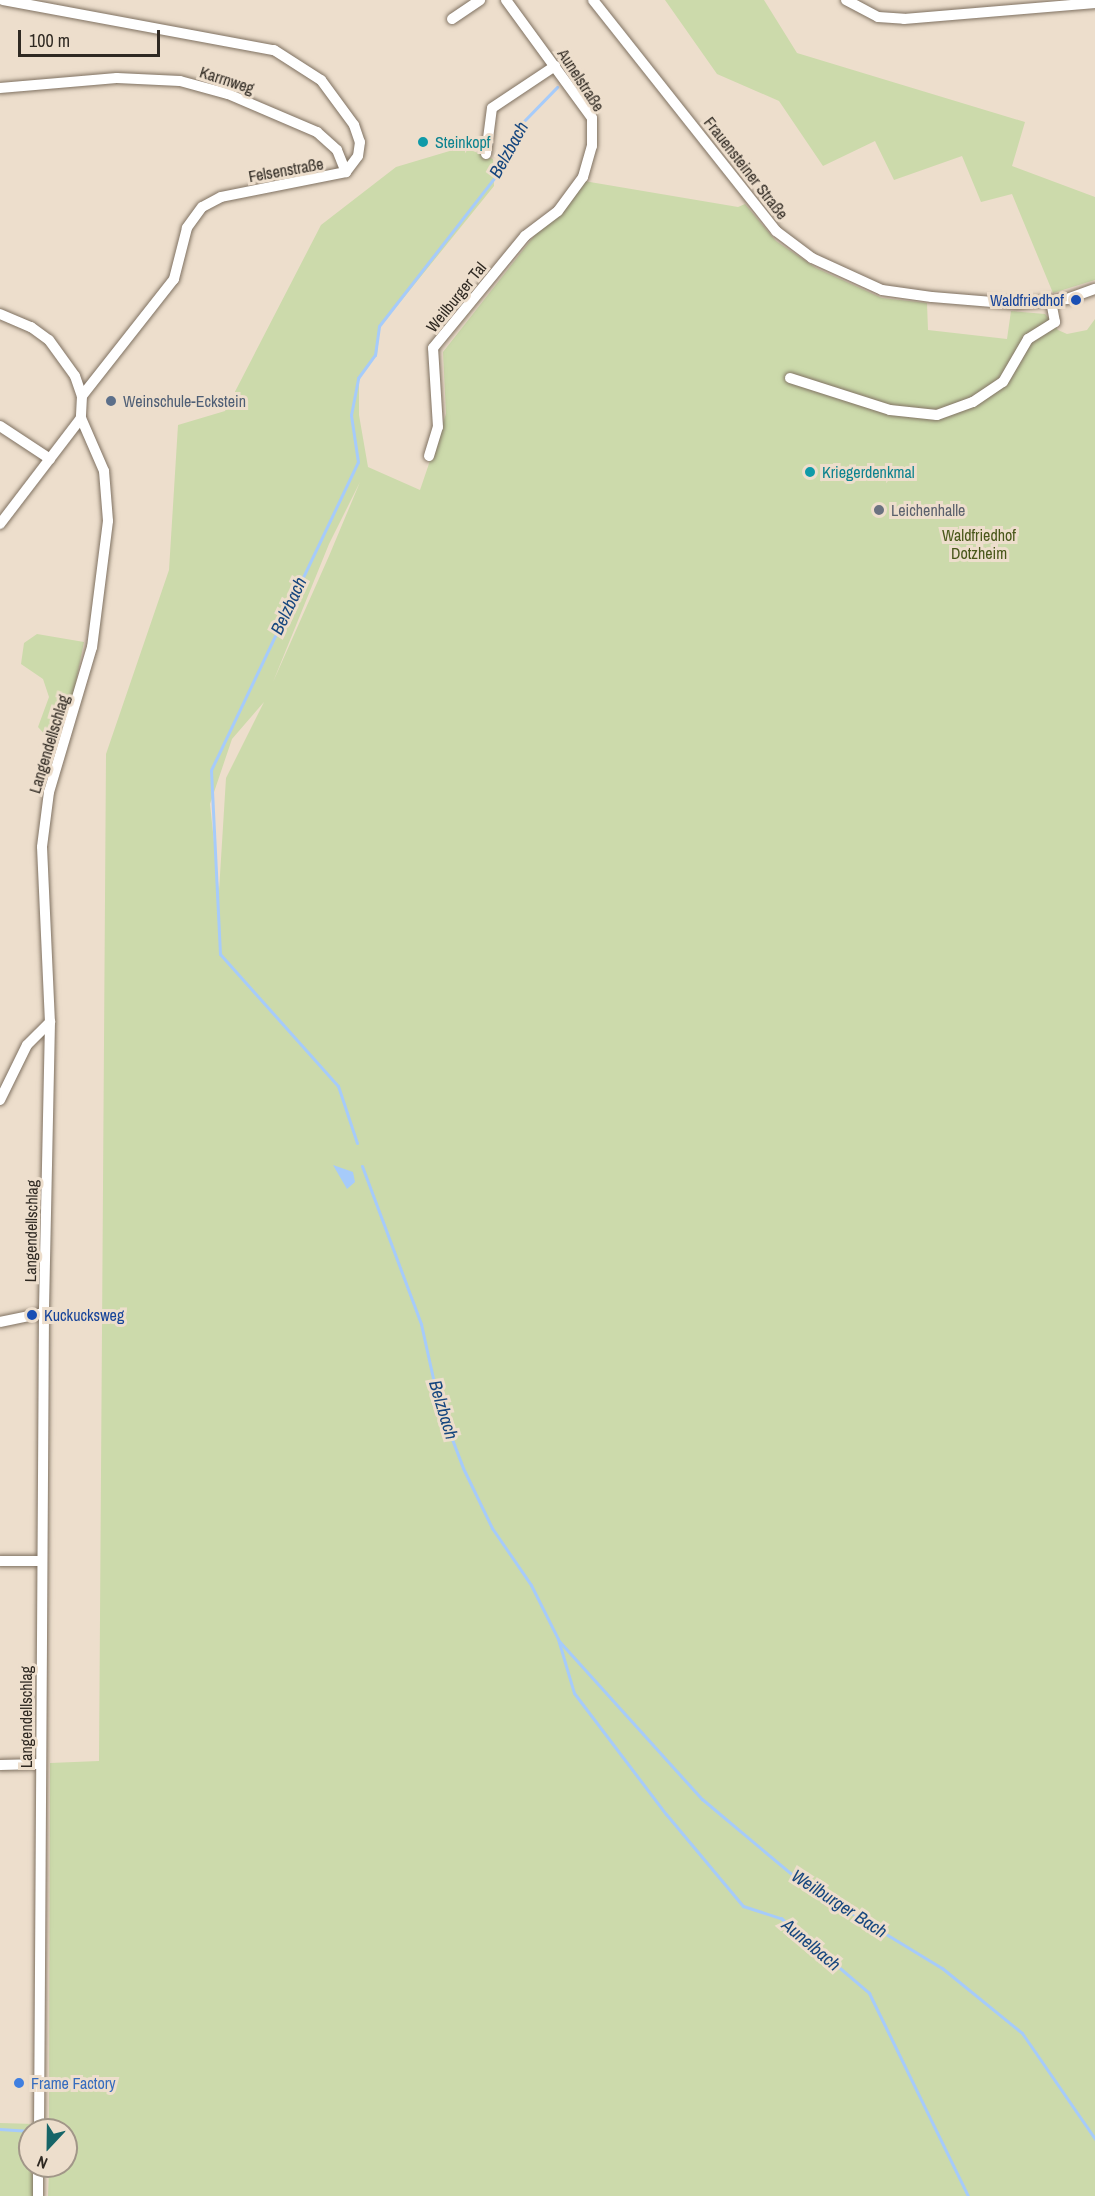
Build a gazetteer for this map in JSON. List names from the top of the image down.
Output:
{
  "streets": {
    "street": [
      "Karrnweg",
      "Aunelstraße",
      "Frauensteiner Straße",
      "Felsenstraße",
      "Weilburger Tal",
      "Langendellschlag"
    ]
  },
  "crossings": [
    ["Karrnweg", "Felsenstraße"],
    ["Aunelstraße", "Weilburger Tal"]
  ],
  "water": ["Belzbach", "Weilburger Bach", "Aunelbach"],
  "parks": ["Waldfriedhof Dotzheim"],
  "places": [
    "Steinkopf",
    "Waldfriedhof",
    "Weinschule-Eckstein",
    "Kriegerdenkmal",
    "Leichenhalle",
    "Kuckucksweg",
    "Frame Factory"
  ],
  "scale_bar": "100 m",
  "north": "bottom"
}
